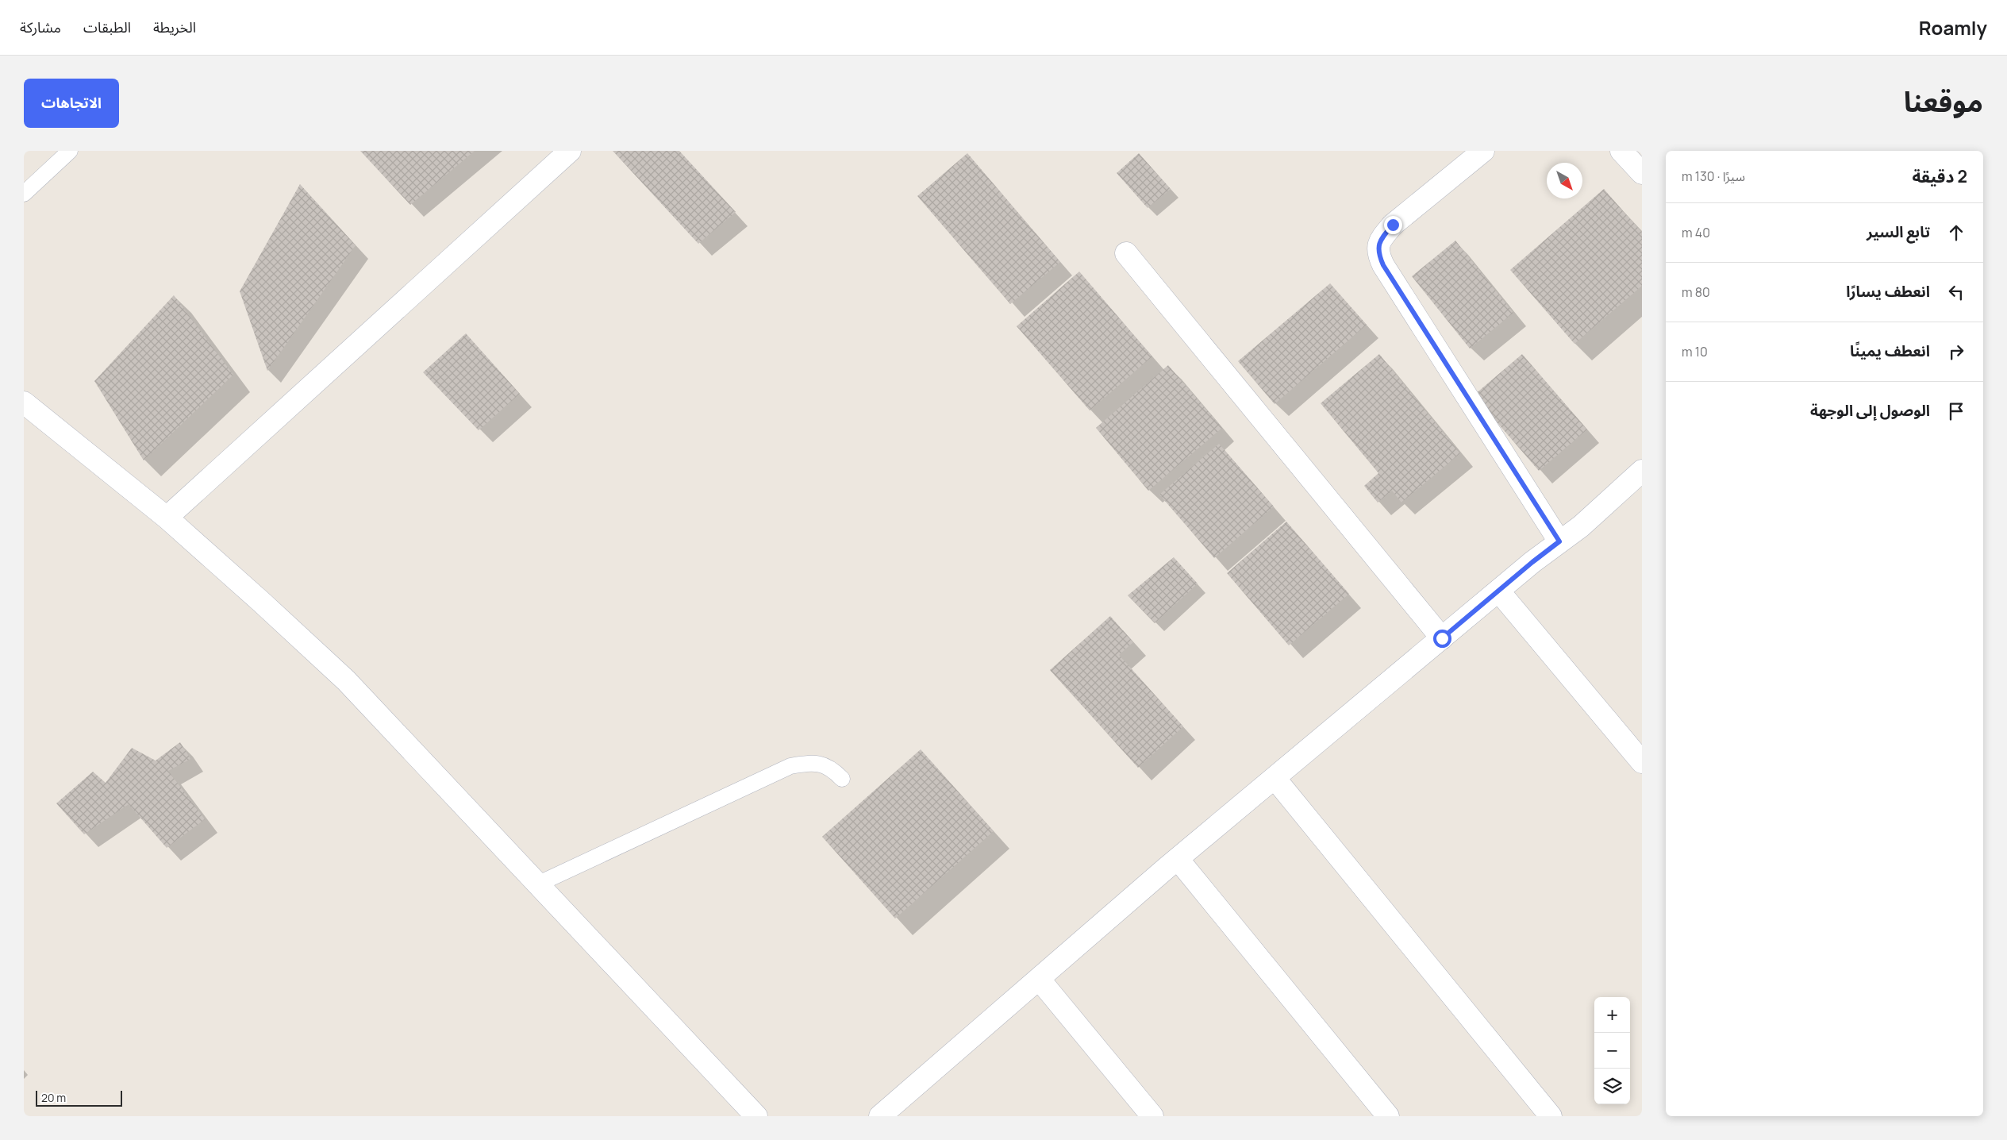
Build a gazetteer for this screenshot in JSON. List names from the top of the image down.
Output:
{
  "scale_bar": "20 m",
  "north": "bottom right",
  "page": {
    "header": "Roamly",
    "nav": ["الخريطة", "الطبقات", "مشاركة"],
    "title": "موقعنا",
    "buttons": "الاتجاهات",
    "heading": ["2 دقيقة", "سيرًا · 130 m"],
    "list": [
      ["تابع السير", "40 m"],
      ["انعطف يسارًا", "80 m"],
      ["انعطف يمينًا", "10 m"],
      "الوصول إلى الوجهة"
    ],
    "map_buttons": ["+", "−"],
    "scale": "20 m"
  }
}
